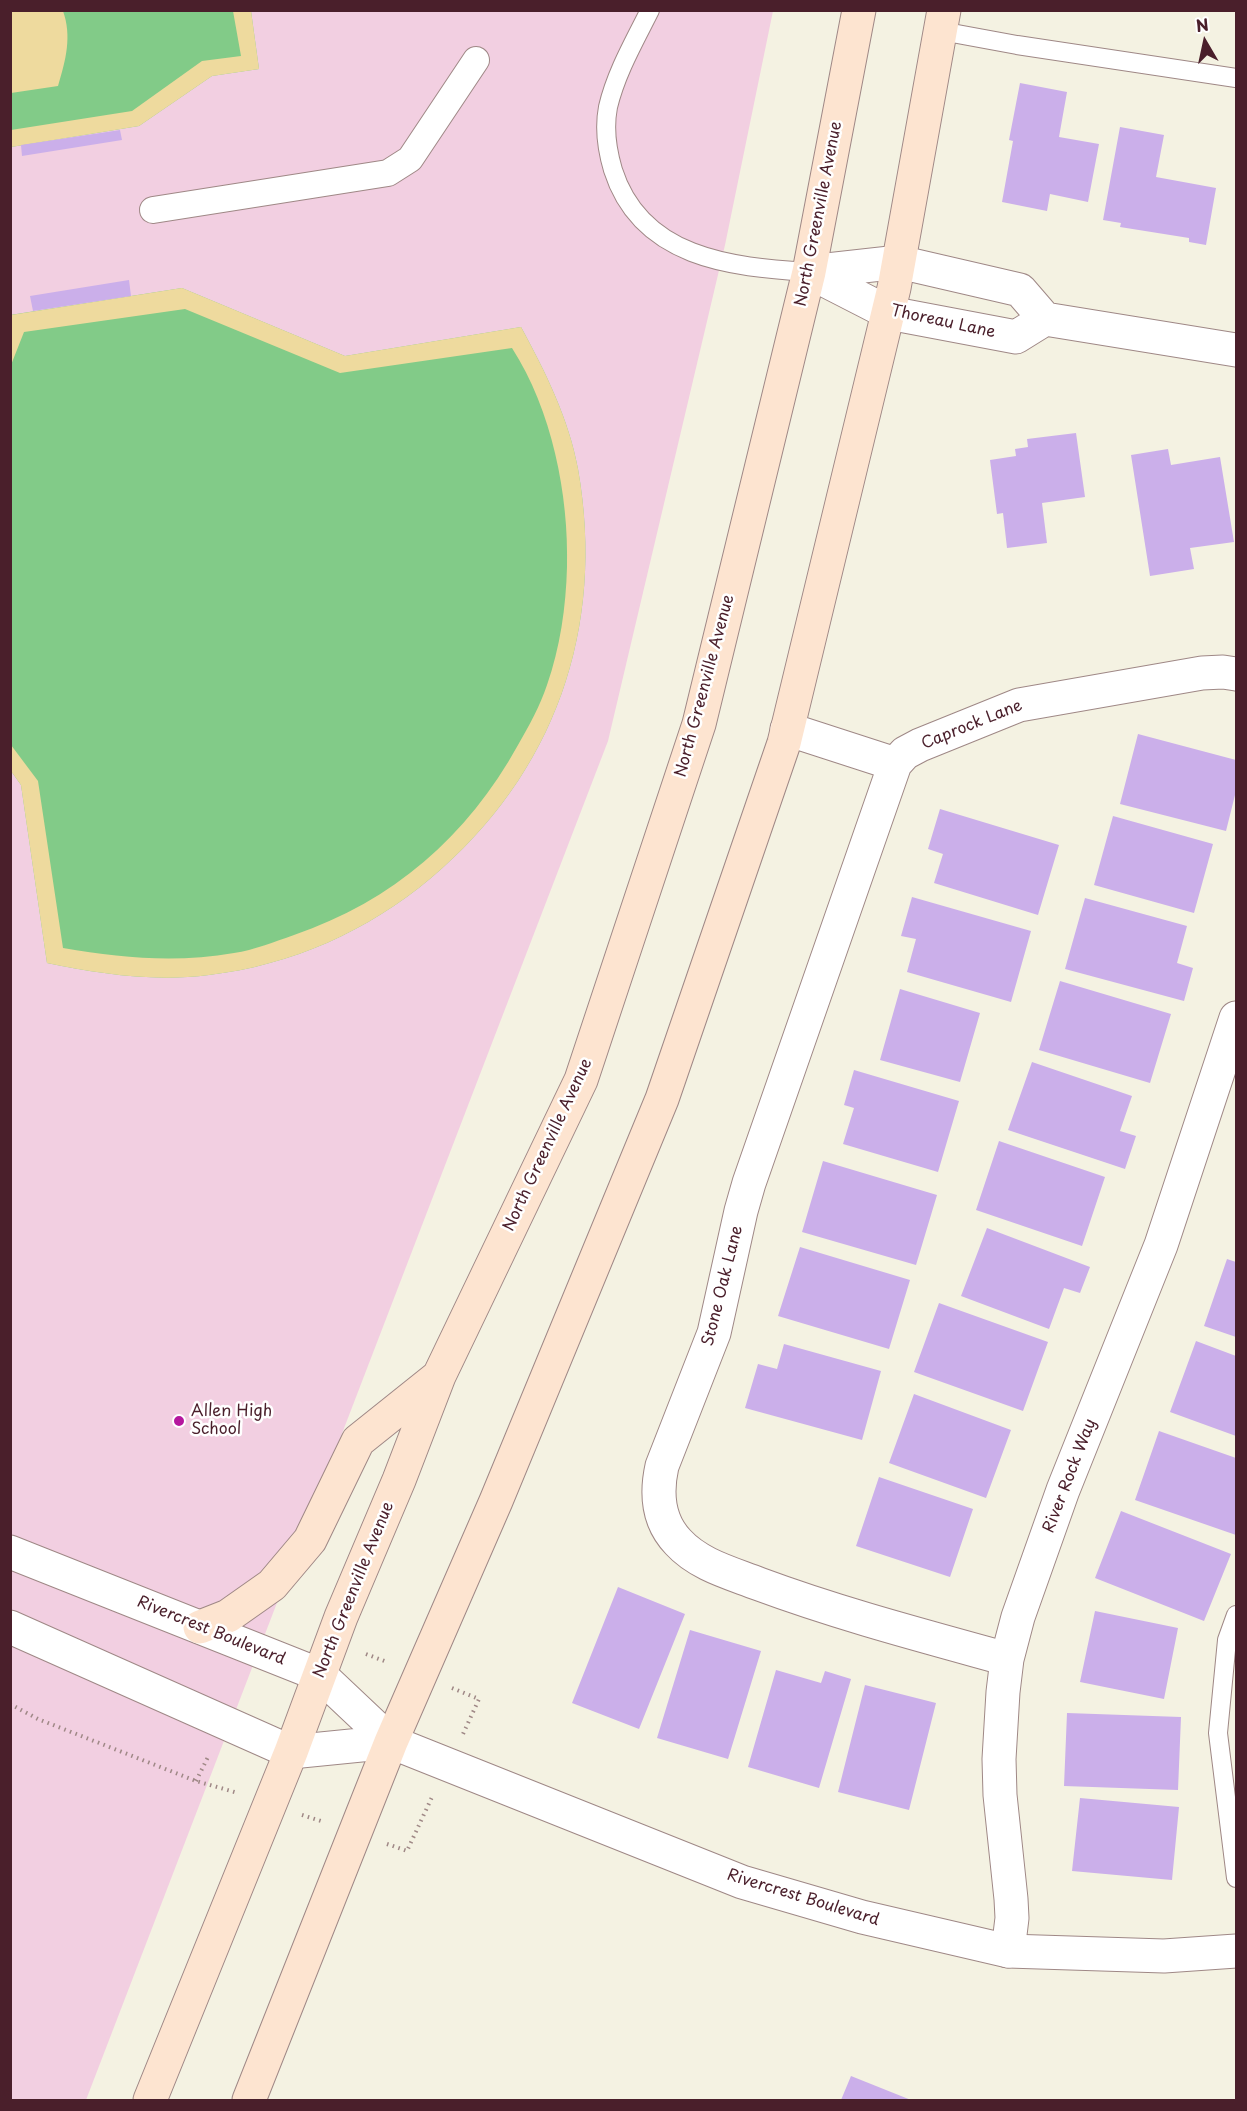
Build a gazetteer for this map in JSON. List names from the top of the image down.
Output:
{
  "streets": {
    "main road": ["North Greenville Avenue"],
    "street": [
      "Thoreau Lane",
      "Caprock Lane",
      "Stone Oak Lane",
      "River Rock Way",
      "Rivercrest Boulevard"
    ]
  },
  "crossings": [
    ["North Greenville Avenue", "Thoreau Lane"],
    ["North Greenville Avenue", "Rivercrest Boulevard"],
    ["Caprock Lane", "Stone Oak Lane"],
    ["Stone Oak Lane", "River Rock Way"],
    ["River Rock Way", "Rivercrest Boulevard"]
  ],
  "places": ["Allen High School"],
  "north": "top"
}
